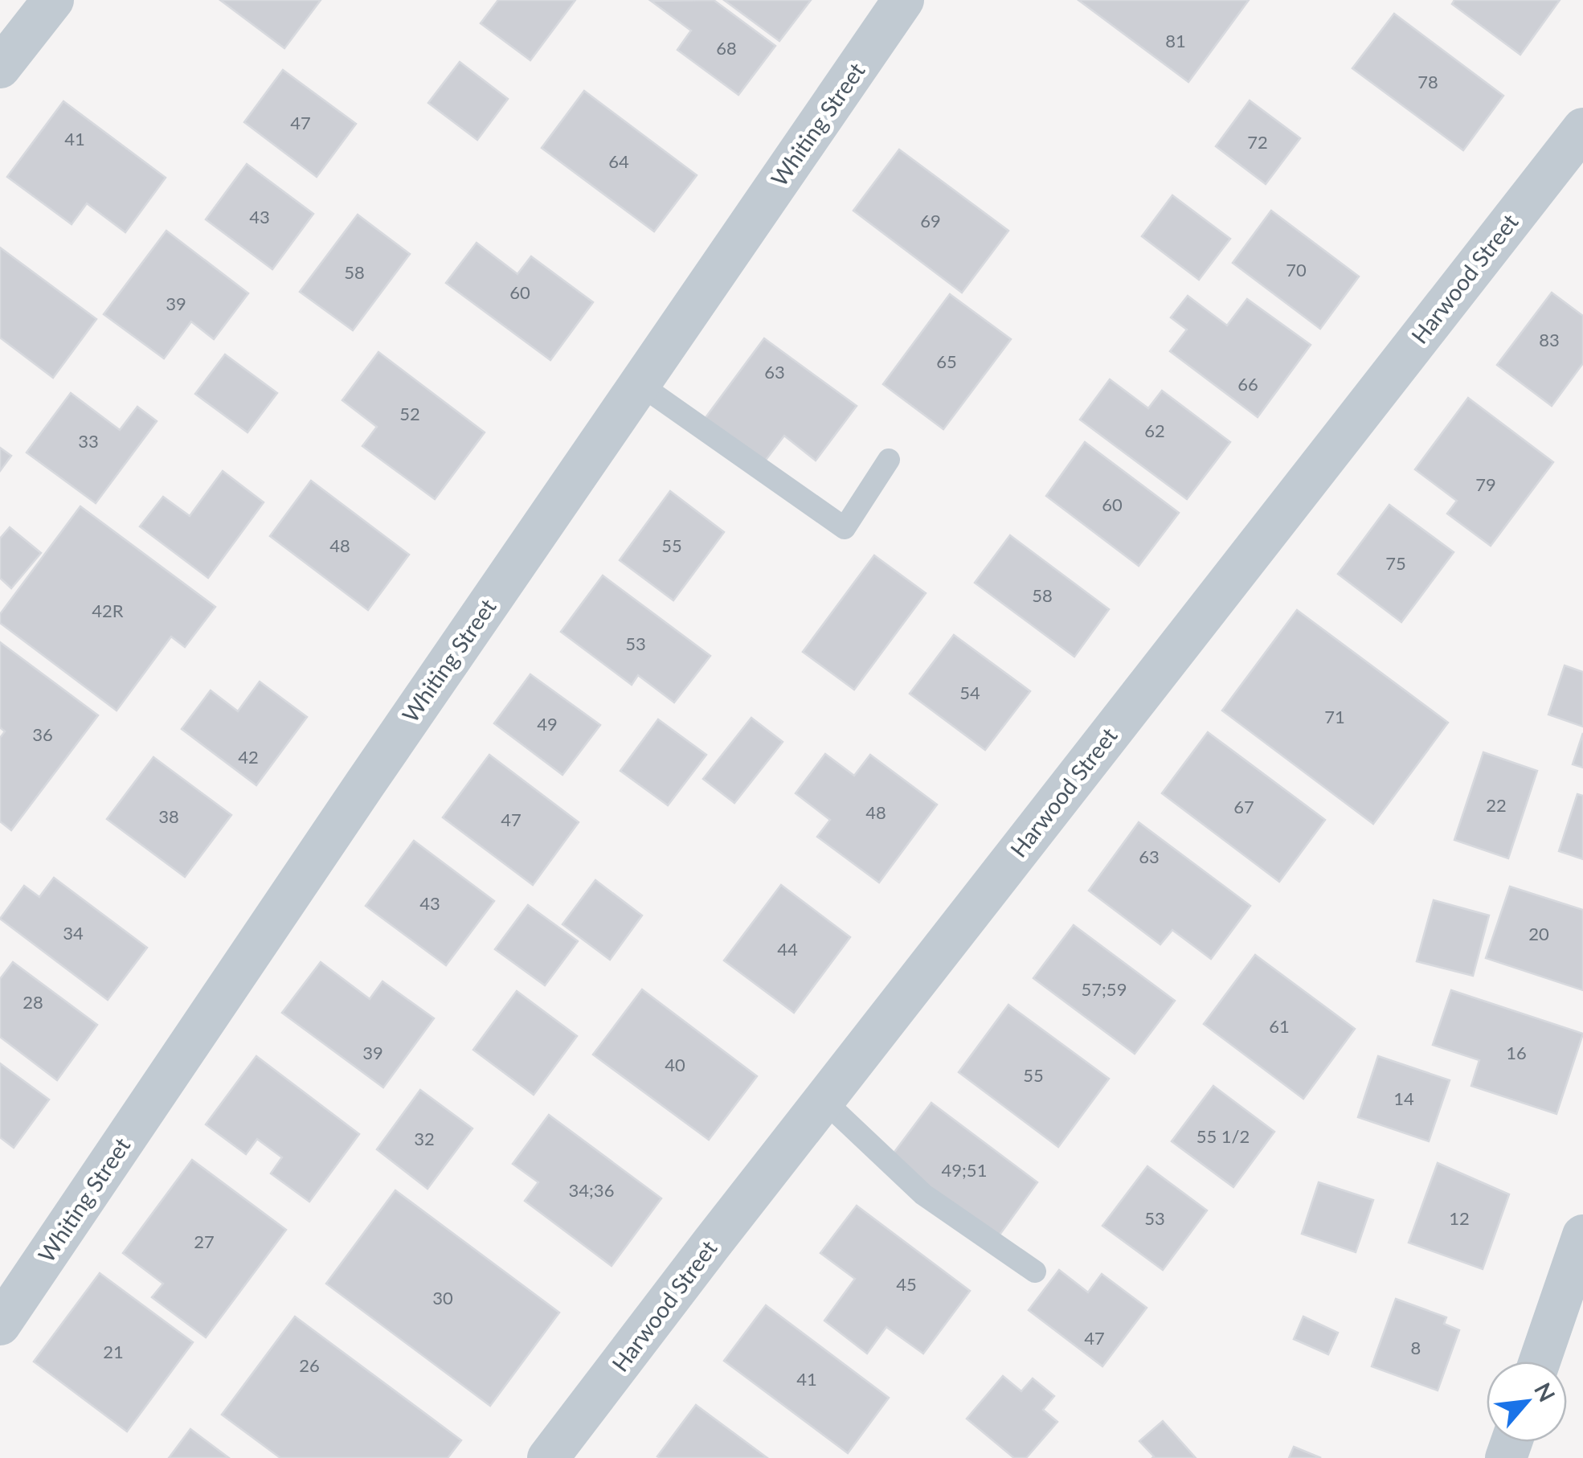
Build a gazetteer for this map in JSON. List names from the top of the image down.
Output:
{
  "streets": {
    "street": ["Whiting Street", "Harwood Street"]
  },
  "house_numbers": [
    "81",
    "68",
    "78",
    "47",
    "41",
    "72",
    "64",
    "43",
    "69",
    "70",
    "58",
    "60",
    "39",
    "83",
    "65",
    "63",
    "66",
    "52",
    "62",
    "33",
    "79",
    "60",
    "48",
    "55",
    "75",
    "58",
    "42R",
    "53",
    "54",
    "71",
    "49",
    "36",
    "42",
    "22",
    "67",
    "48",
    "38",
    "47",
    "63",
    "43",
    "34",
    "20",
    "44",
    "57;59",
    "28",
    "61",
    "39",
    "16",
    "40",
    "55",
    "14",
    "55 1/2",
    "32",
    "49;51",
    "34;36",
    "53",
    "12",
    "27",
    "45",
    "30",
    "47",
    "8",
    "21",
    "26",
    "41"
  ],
  "north": "top right"
}
